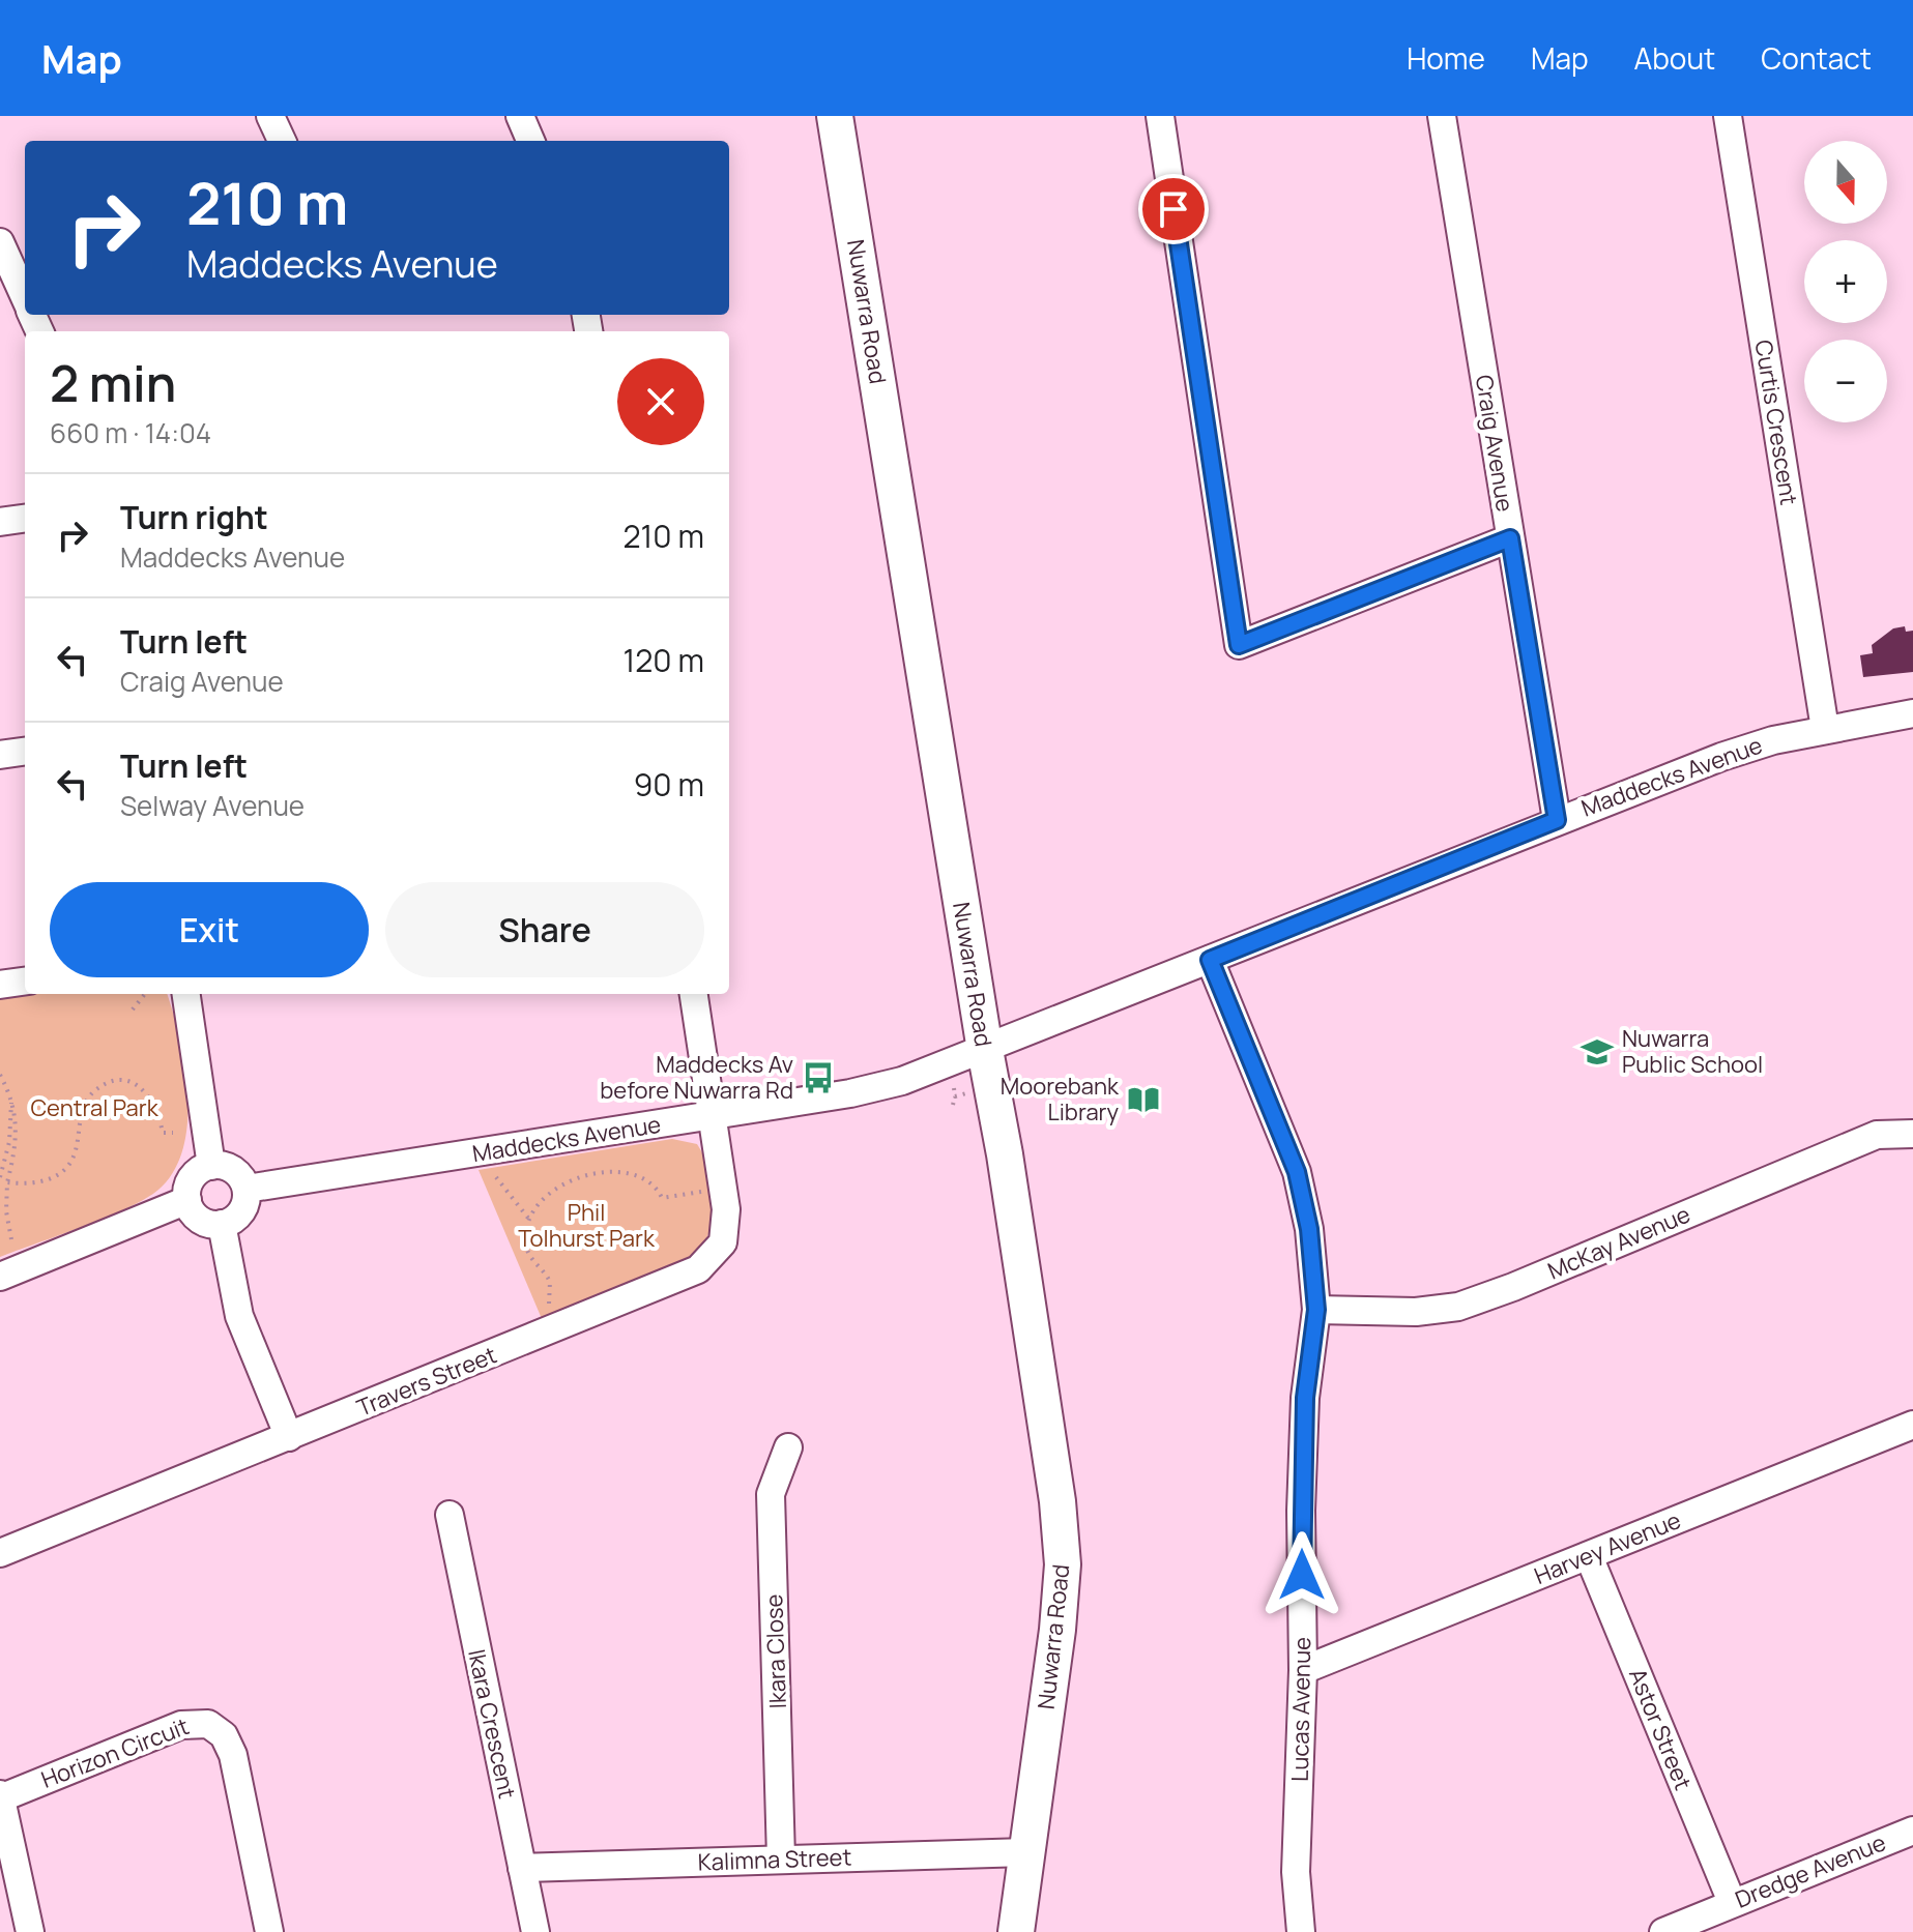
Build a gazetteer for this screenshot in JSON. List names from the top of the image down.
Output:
{
  "streets": {
    "main road": ["Nuwarra Road"],
    "street": [
      "Curtis Crescent",
      "Craig Avenue",
      "Maddecks Avenue",
      "McKay Avenue",
      "Travers Street",
      "Harvey Avenue",
      "Ikara Close",
      "Lucas Avenue",
      "Ikara Crescent",
      "Astor Street",
      "Horizon Circuit",
      "Kalimna Street",
      "Dredge Avenue"
    ]
  },
  "crossings": [
    ["Nuwarra Road", "Maddecks Avenue"],
    ["Nuwarra Road", "Kalimna Street"],
    ["Curtis Crescent", "Maddecks Avenue"],
    ["Craig Avenue", "Maddecks Avenue"],
    ["Maddecks Avenue", "Travers Street"],
    ["Maddecks Avenue", "Lucas Avenue"],
    ["McKay Avenue", "Lucas Avenue"],
    ["Harvey Avenue", "Lucas Avenue"],
    ["Harvey Avenue", "Astor Street"],
    ["Ikara Close", "Kalimna Street"],
    ["Ikara Crescent", "Kalimna Street"],
    ["Astor Street", "Dredge Avenue"]
  ],
  "parks": ["Central Park", "Phil Tolhurst Park"],
  "places": {
    "school or university": ["Nuwarra Public School"],
    "bus stop": ["Maddecks Av before Nuwarra Rd"],
    "library": ["Moorebank Library"]
  },
  "north": "bottom",
  "page": {
    "header": "Map",
    "nav": [
      "Home",
      "Map",
      "About",
      "Contact"
    ],
    "map_buttons": ["+", "−"],
    "turn": ["210 m", "Maddecks Avenue"],
    "heading": ["2 min", "660 m · 14:04"],
    "list": [
      {
        "name": "Turn right",
        "note": "Maddecks Avenue",
        "value": "210 m"
      },
      {
        "name": "Turn left",
        "note": "Craig Avenue",
        "value": "120 m"
      },
      {
        "name": "Turn left",
        "note": "Selway Avenue",
        "value": "90 m"
      }
    ],
    "buttons": ["Exit", "Share"]
  }
}
